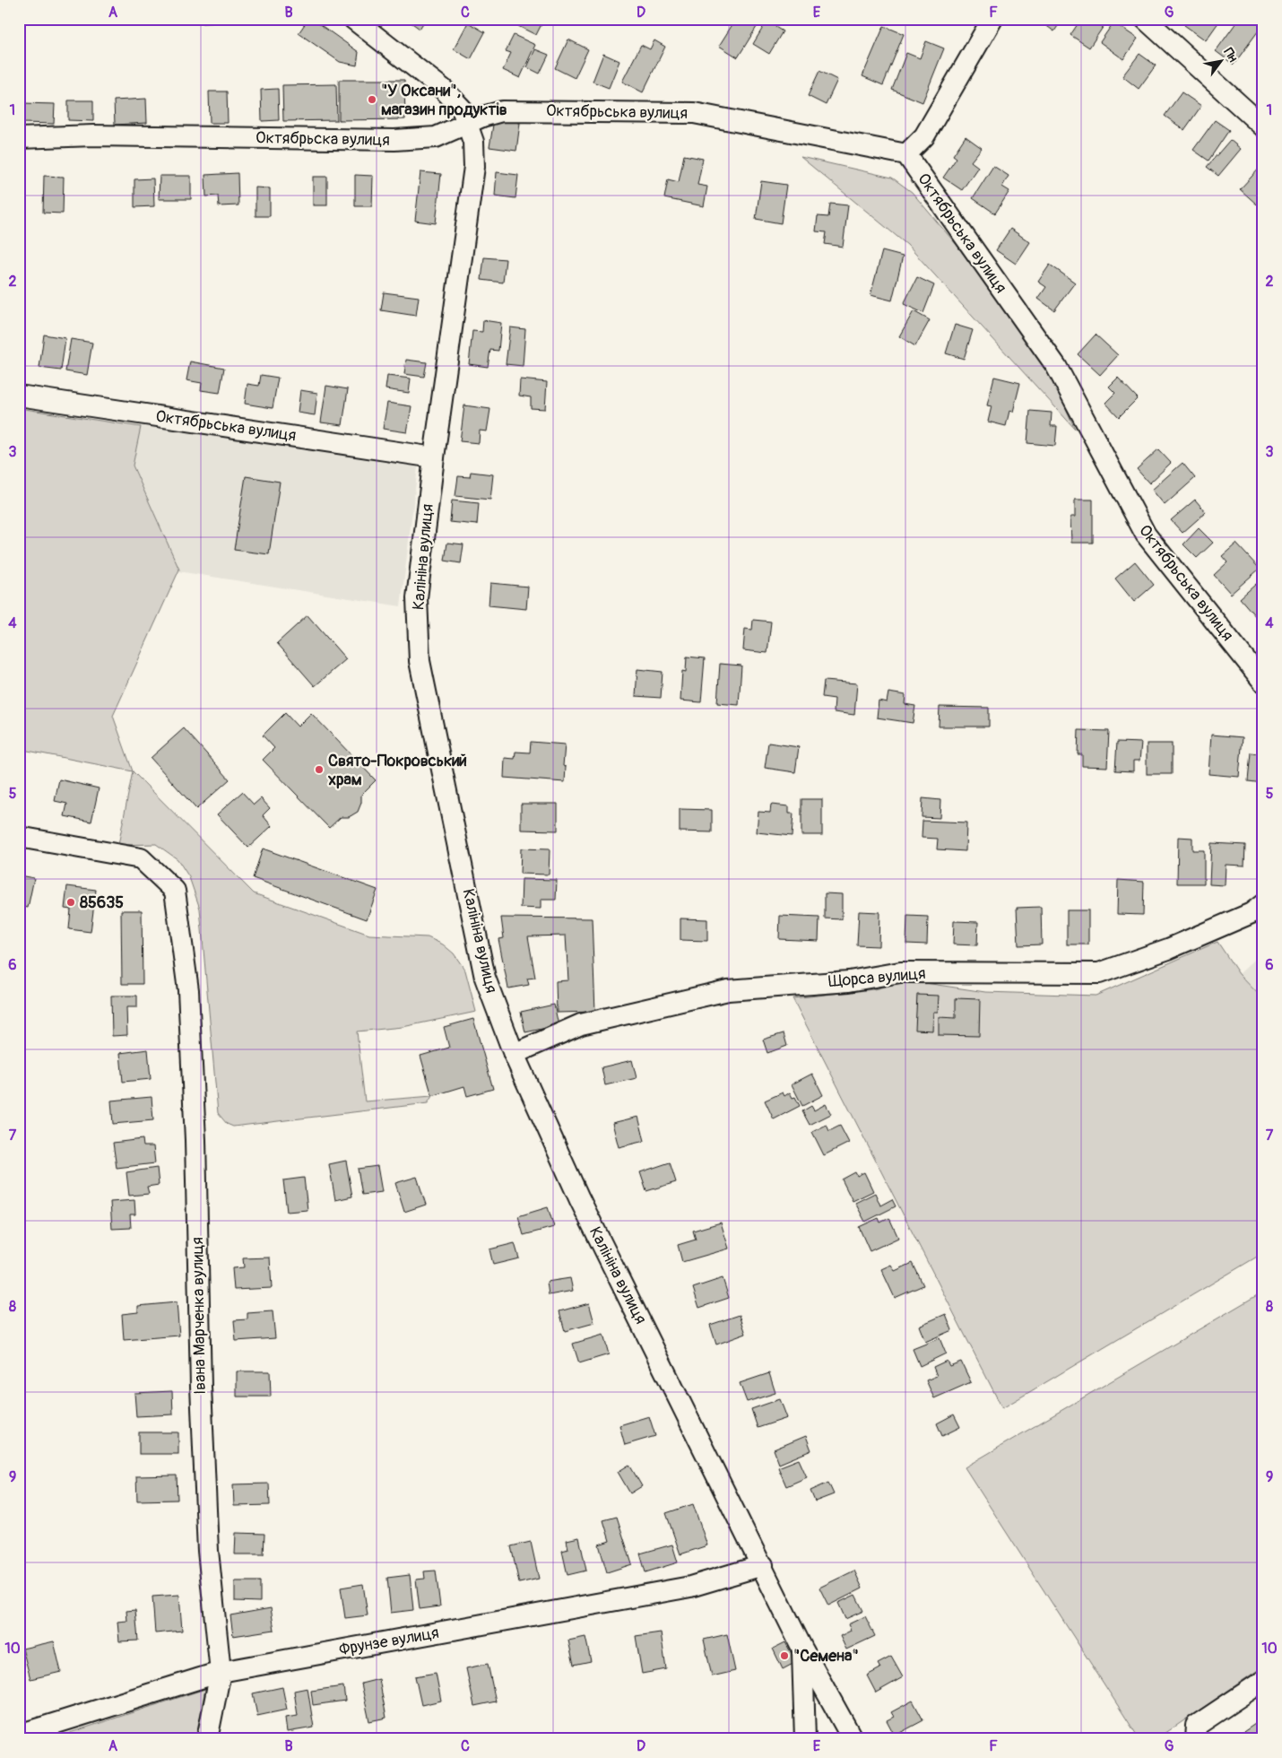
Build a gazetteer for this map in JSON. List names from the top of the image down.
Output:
{
  "streets": {
    "street": [
      "Октябрьська вулиця",
      "Октябрьска вулиця",
      "Калініна вулиця",
      "Щорса вулиця",
      "Івана Марченка вулиця",
      "Фрунзе вулиця"
    ]
  },
  "crossings": [
    ["Октябрьська вулиця", "Октябрьска вулиця"],
    ["Октябрьська вулиця", "Калініна вулиця"],
    ["Октябрьска вулиця", "Калініна вулиця"],
    ["Калініна вулиця", "Щорса вулиця"],
    ["Калініна вулиця", "Фрунзе вулиця"],
    ["Івана Марченка вулиця", "Фрунзе вулиця"]
  ],
  "places": [
    "\"У Оксани\", магазин продуктів",
    "Свято-Покровський храм",
    "85635",
    "\"Семена\""
  ],
  "north": "top right",
  "grid": {
    "columns": [
      "A",
      "B",
      "C",
      "D",
      "E",
      "F",
      "G"
    ],
    "rows": [
      "1",
      "2",
      "3",
      "4",
      "5",
      "6",
      "7",
      "8",
      "9",
      "10"
    ]
  }
}
